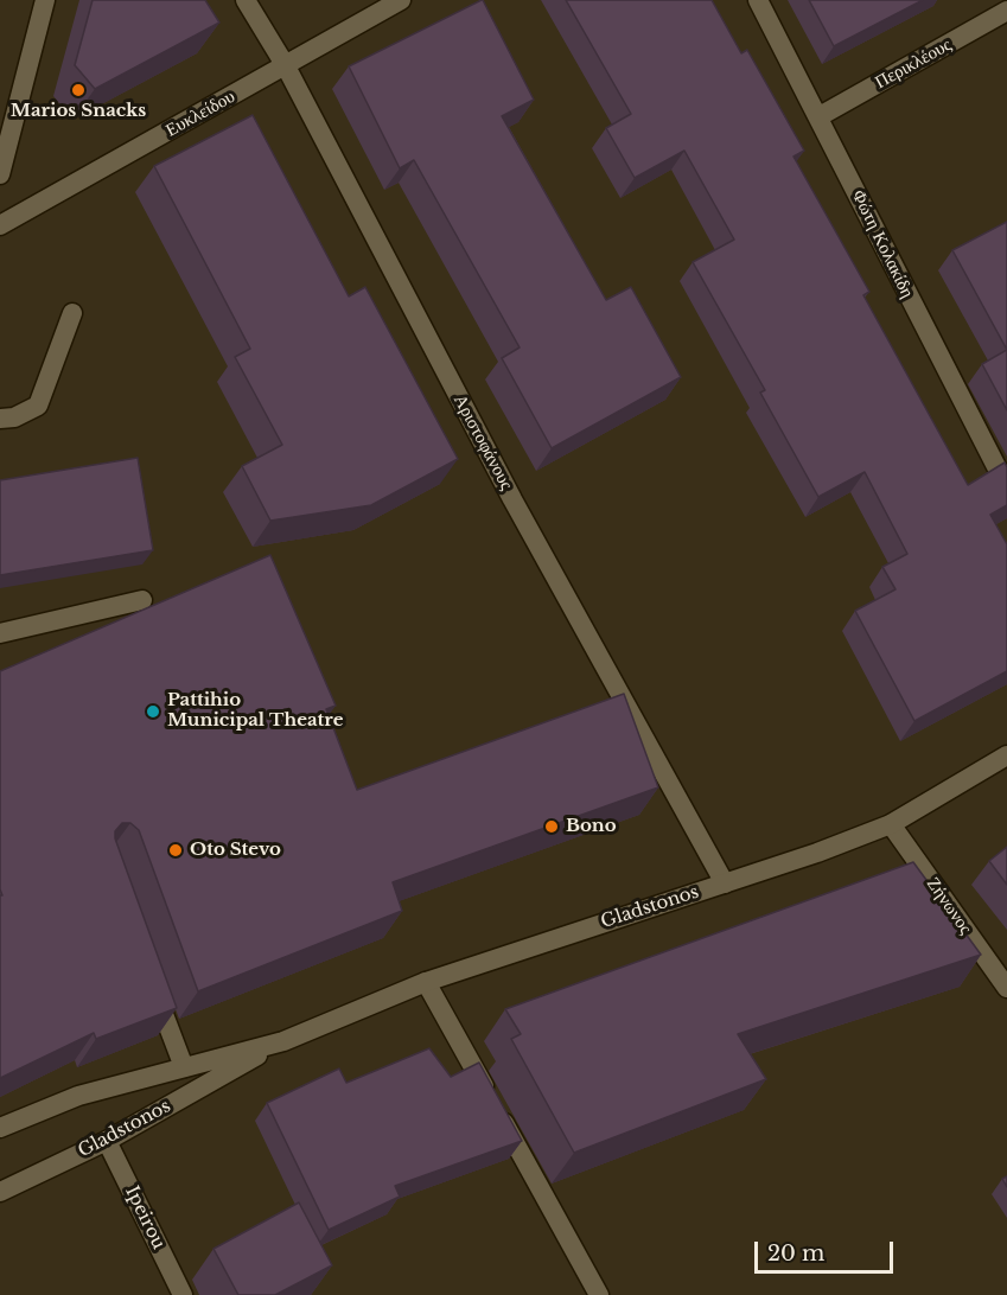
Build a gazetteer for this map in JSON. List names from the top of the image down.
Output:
{
  "streets": {
    "street": [
      "Περικλέους",
      "Ευκλείδου",
      "Φώτη Κολακίδη",
      "Αριστοφάνους",
      "Ζήνωνος",
      "Gladstonos",
      "Ipeirou"
    ]
  },
  "crossings": [
    ["Περικλέους", "Φώτη Κολακίδη"],
    ["Ευκλείδου", "Αριστοφάνους"],
    ["Αριστοφάνους", "Gladstonos"],
    ["Ζήνωνος", "Gladstonos"],
    ["Gladstonos", "Ipeirou"]
  ],
  "places": [
    "Marios Snacks",
    "Pattihio Municipal Theatre",
    "Bono",
    "Oto Stevo"
  ],
  "scale_bar": "20 m"
}
